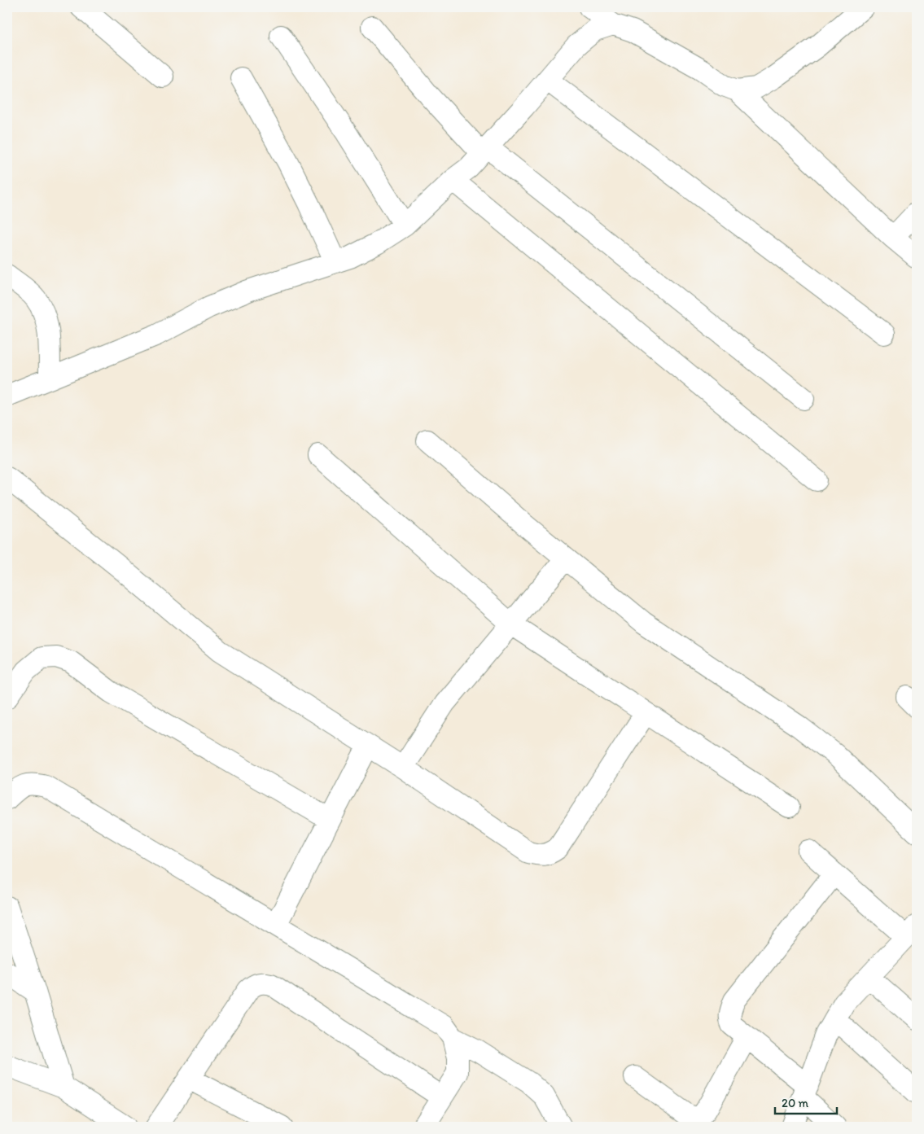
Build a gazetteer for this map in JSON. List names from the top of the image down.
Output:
{
  "scale_bar": "20 m"
}
